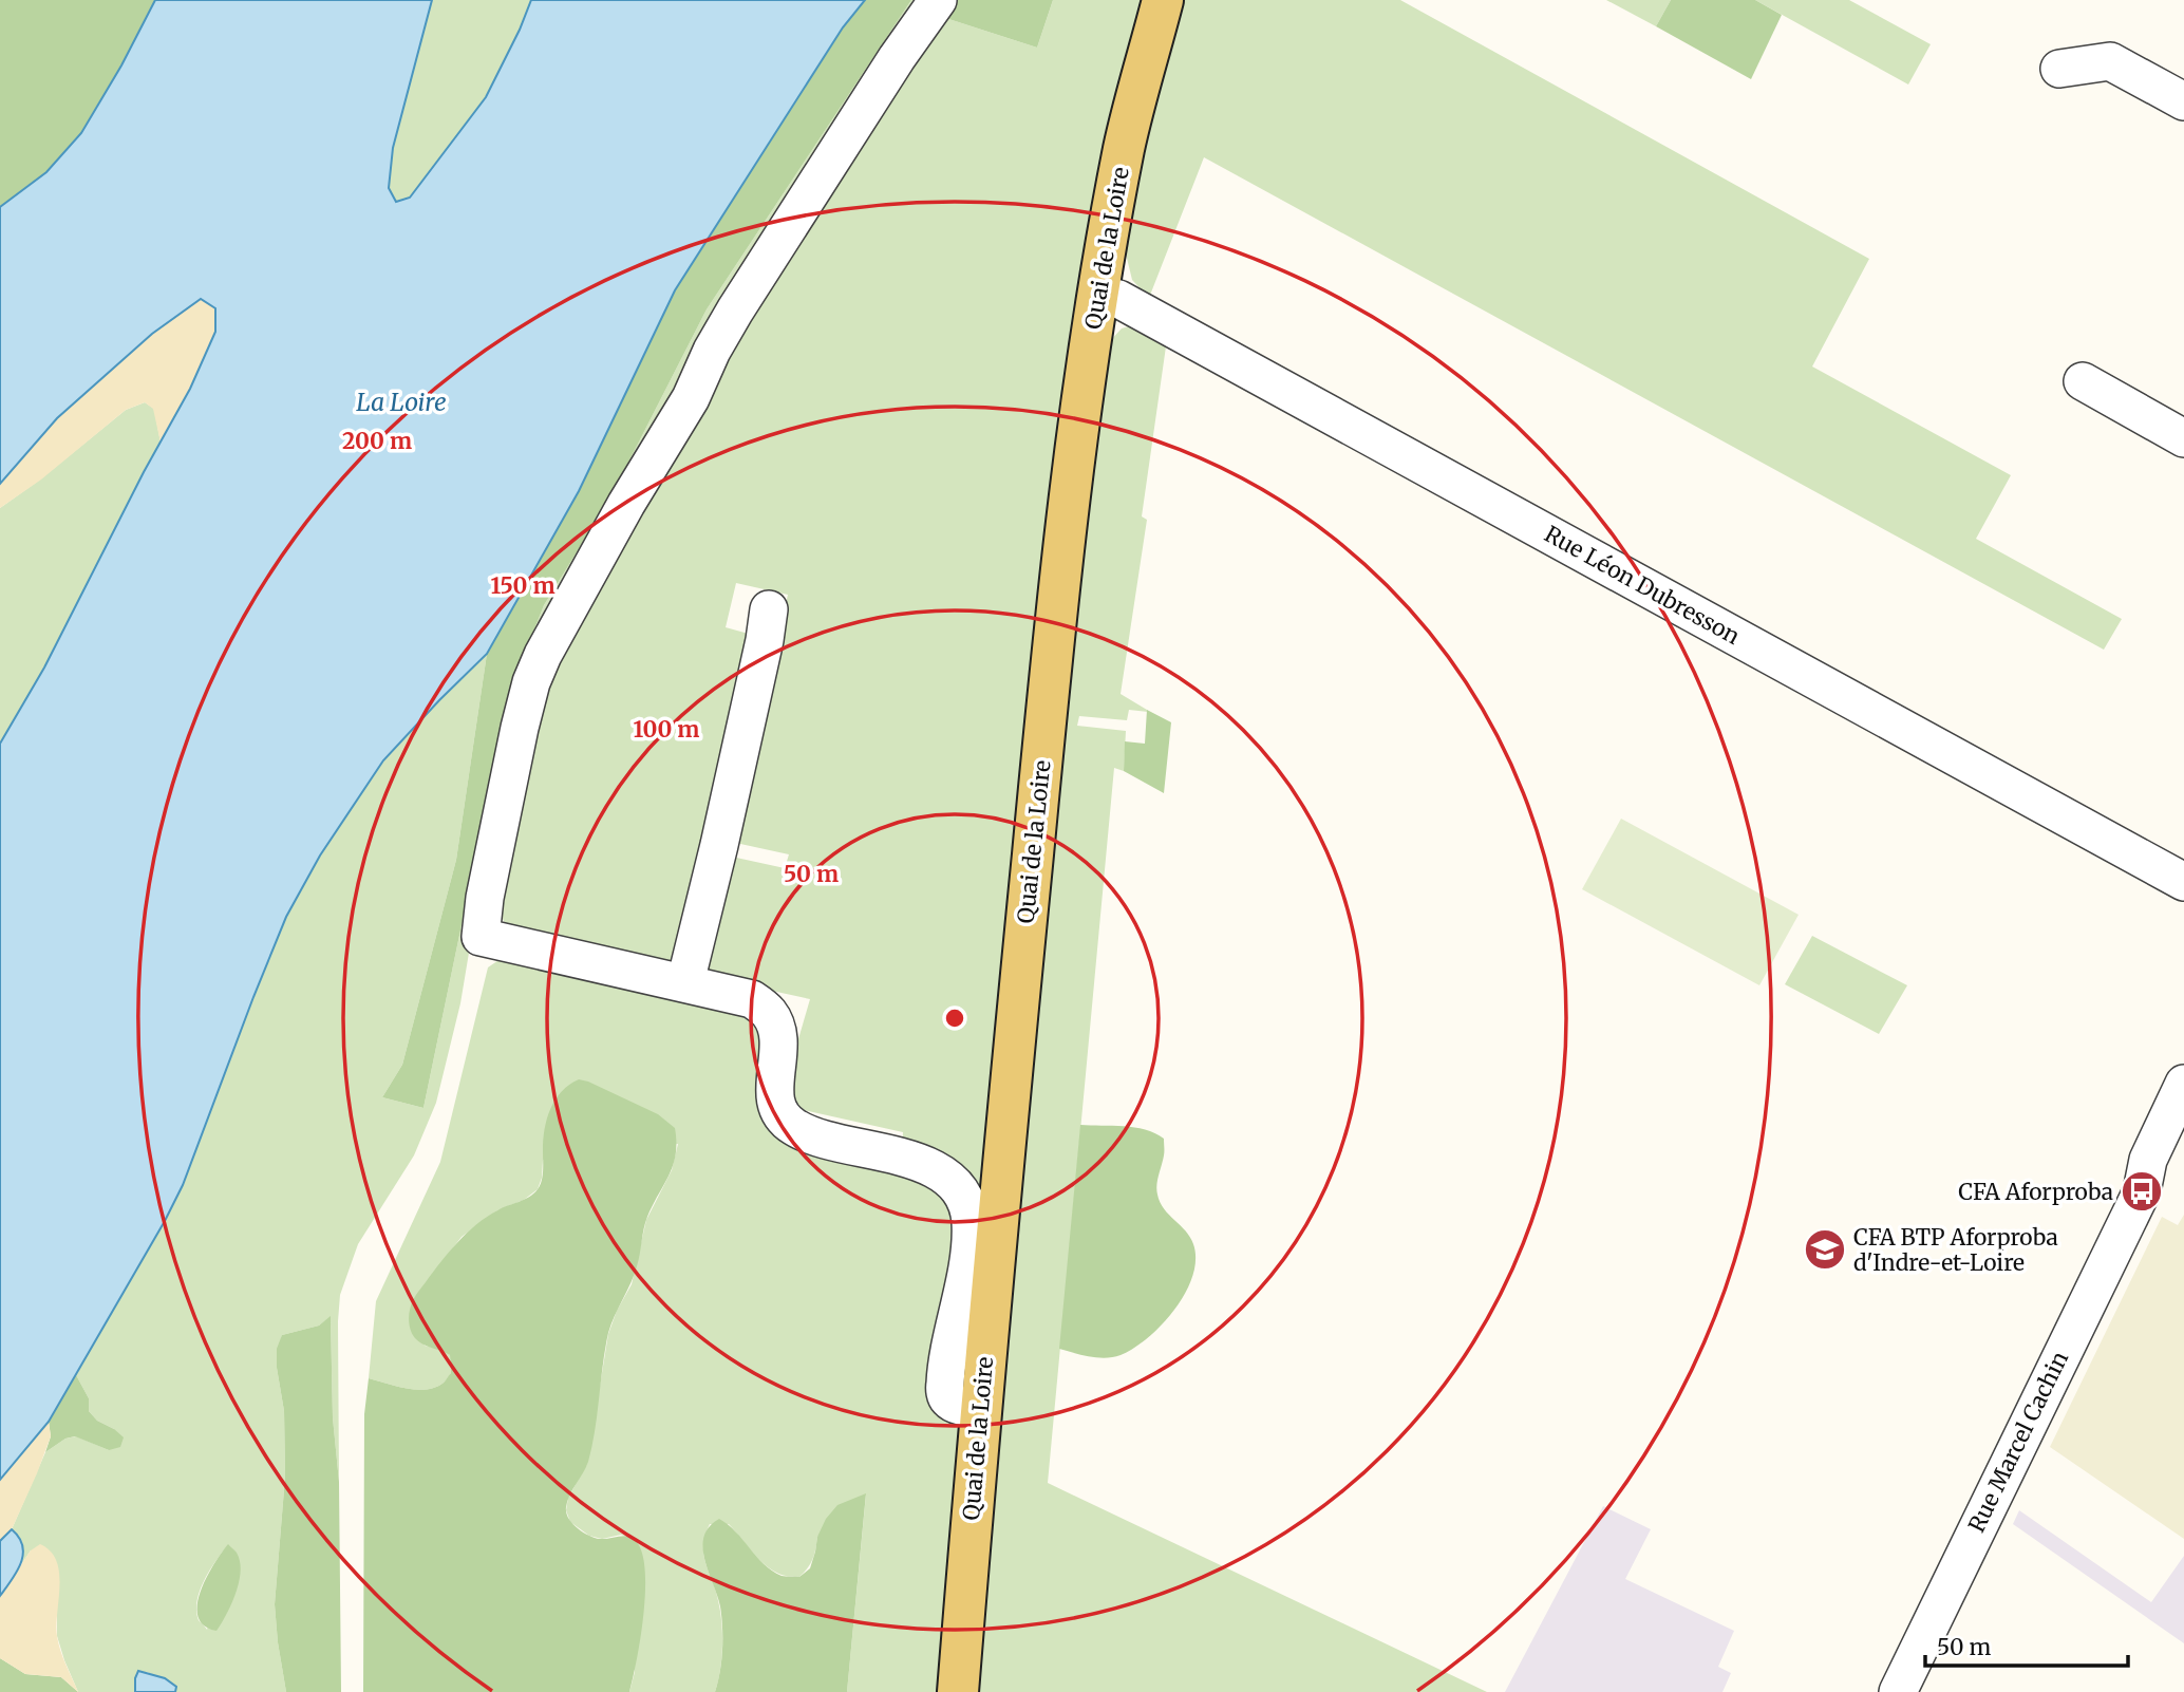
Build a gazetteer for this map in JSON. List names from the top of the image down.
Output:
{
  "streets": {
    "main road": ["Quai de la Loire"],
    "street": ["Rue Léon Dubresson", "Rue Marcel Cachin"]
  },
  "crossings": [
    ["Quai de la Loire", "Rue Léon Dubresson"]
  ],
  "water": ["La Loire"],
  "places": {
    "bus stop": ["CFA Aforproba"],
    "school or university": ["CFA BTP Aforproba d'Indre-et-Loire"]
  },
  "scale_bar": "50 m",
  "rings": [
    "200 m",
    "150 m",
    "100 m",
    "50 m"
  ]
}
